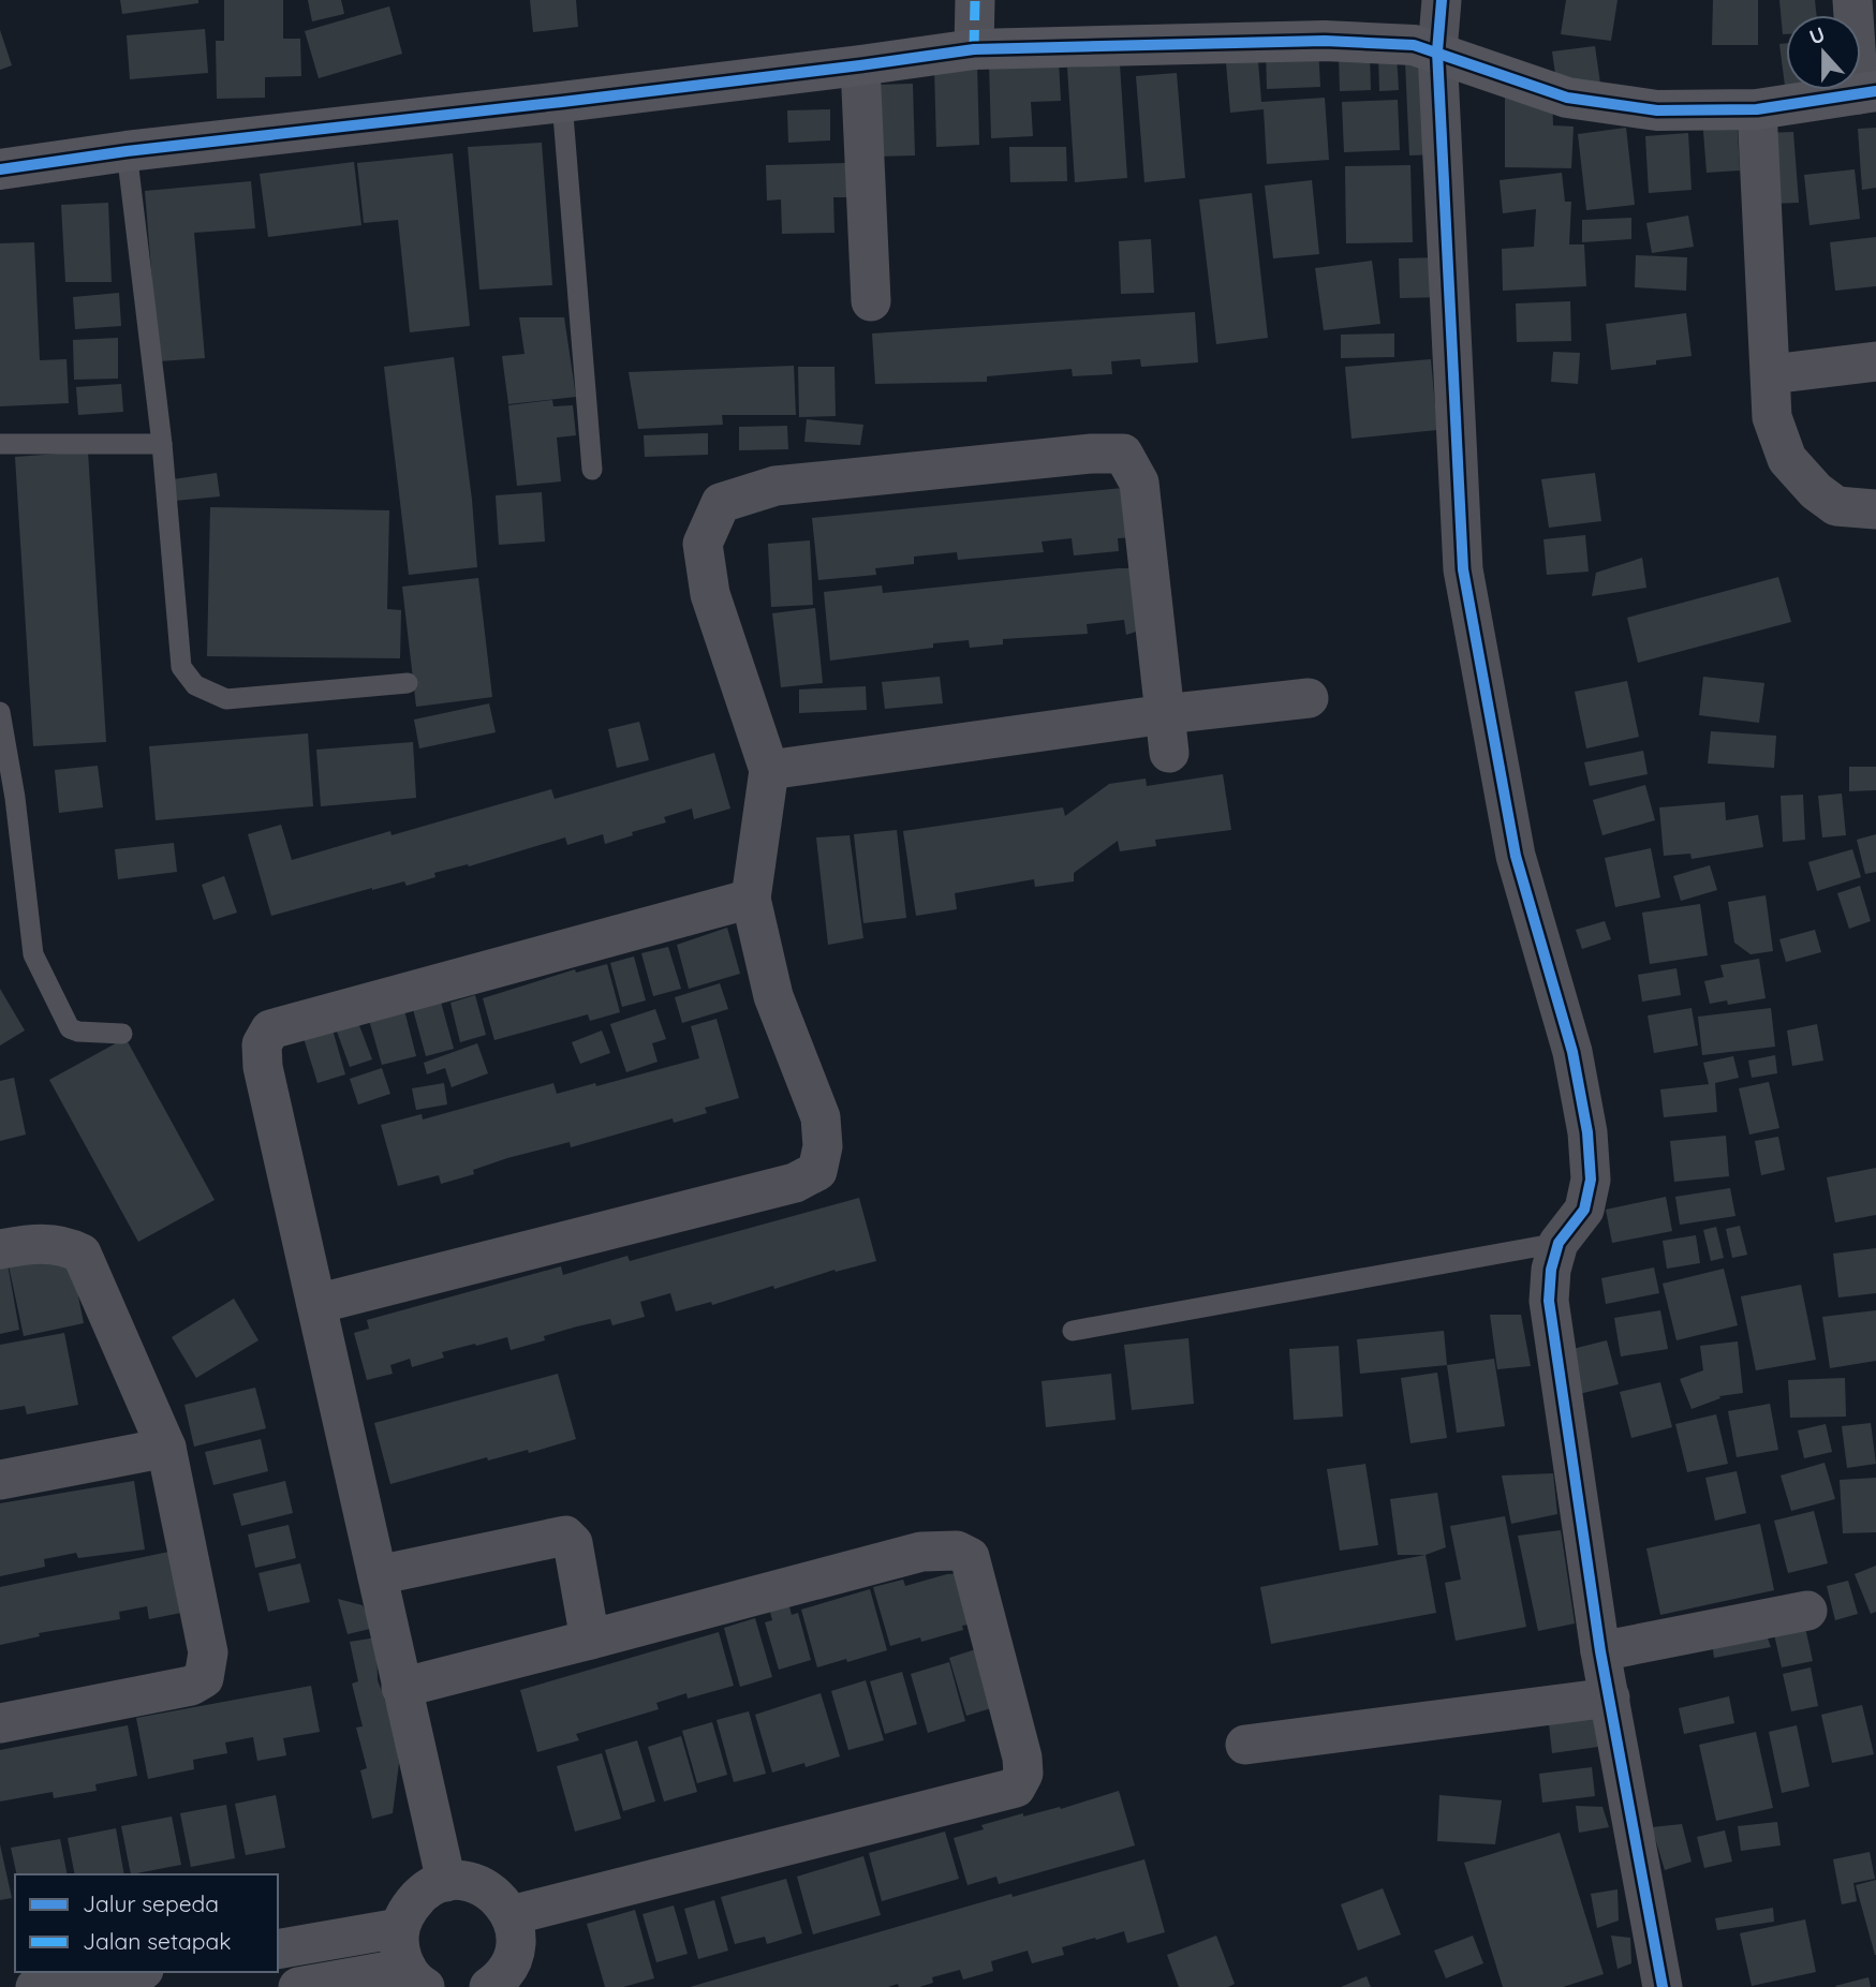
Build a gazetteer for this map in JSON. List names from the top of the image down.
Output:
{
  "legend": ["Jalur sepeda", "Jalan setapak"],
  "north": "top"
}
